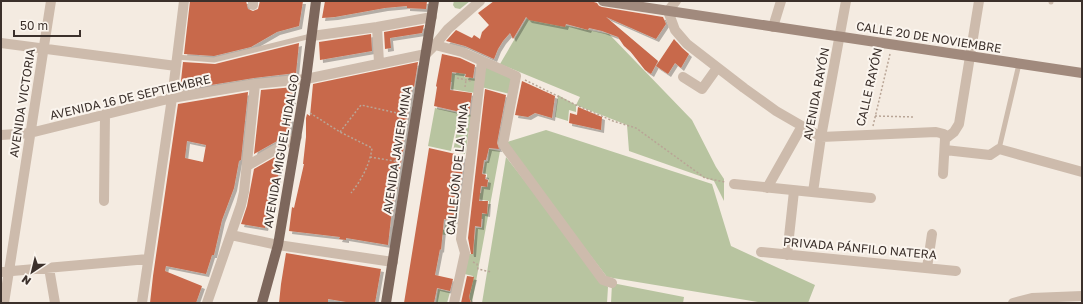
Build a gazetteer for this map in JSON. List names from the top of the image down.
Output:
{
  "streets": {
    "main road": ["CALLE 20 DE NOVIEMBRE", "AVENIDA JAVIER MINA", "AVENIDA MIGUEL HIDALGO"],
    "street": [
      "AVENIDA RAYÓN",
      "AVENIDA 16 DE SEPTIEMBRE",
      "AVENIDA VICTORIA",
      "CALLEJÓN DE LA MINA",
      "PRIVADA PÁNFILO NATERA"
    ],
    "path": ["CALLE RAYÓN"]
  },
  "crossings": [
    ["CALLE 20 DE NOVIEMBRE", "CALLE RAYÓN"],
    ["CALLE 20 DE NOVIEMBRE", "AVENIDA RAYÓN"],
    ["AVENIDA 16 DE SEPTIEMBRE", "AVENIDA VICTORIA"],
    ["AVENIDA 16 DE SEPTIEMBRE", "AVENIDA JAVIER MINA"],
    ["AVENIDA 16 DE SEPTIEMBRE", "AVENIDA MIGUEL HIDALGO"]
  ],
  "scale_bar": "50 m",
  "north": "bottom left"
}
